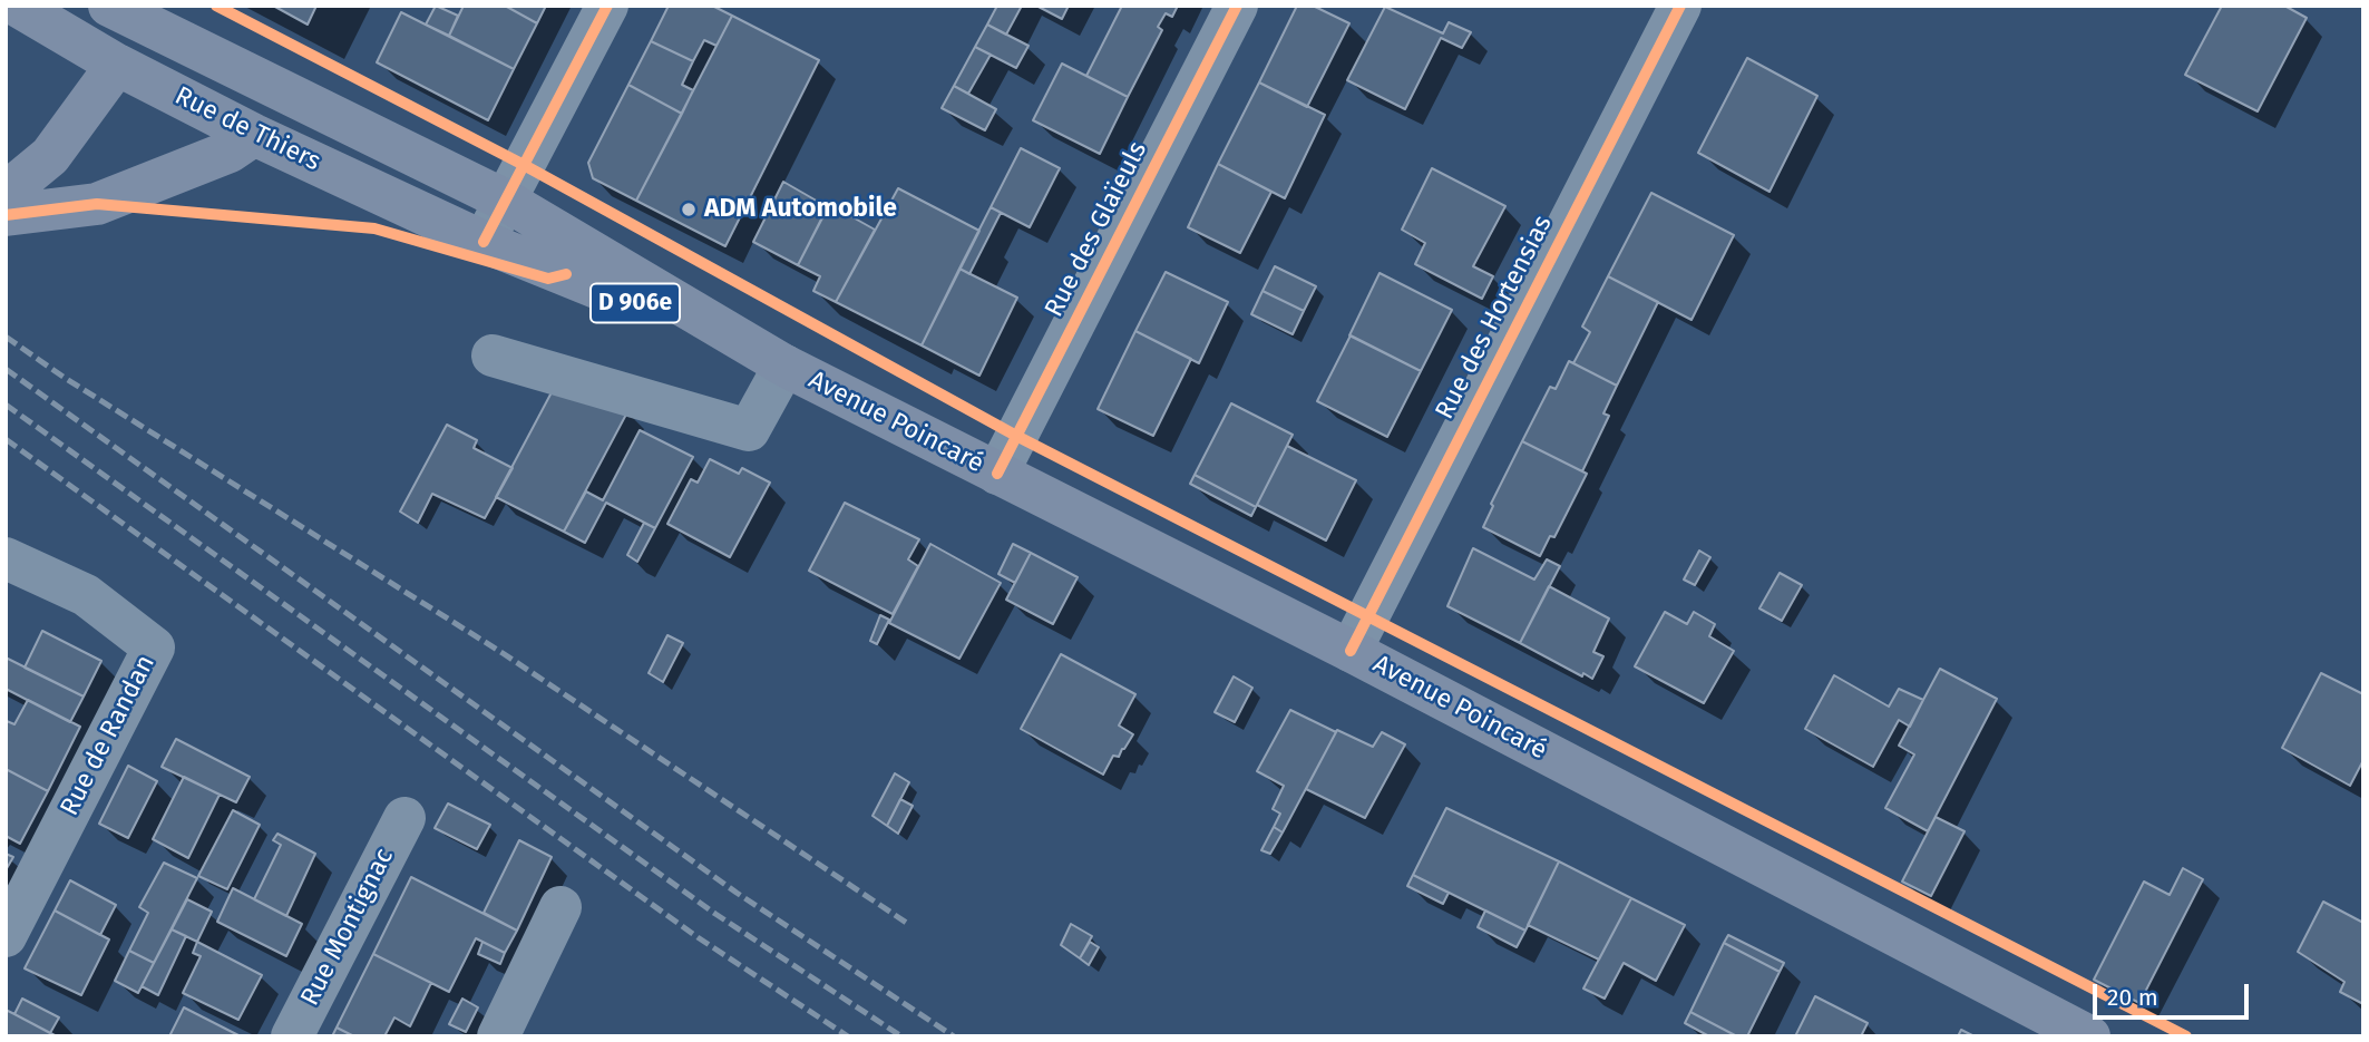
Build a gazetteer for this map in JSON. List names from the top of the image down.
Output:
{
  "streets": {
    "main road": ["Rue de Thiers", "D 906e", "Avenue Poincaré"],
    "street": [
      "Rue des Glaïeuls",
      "Rue des Hortensias",
      "Rue de Randan",
      "Rue Montignac"
    ]
  },
  "crossings": [
    ["Rue de Thiers", "D 906e"],
    ["Rue de Thiers", "Avenue Poincaré"],
    ["Rue des Glaïeuls", "Avenue Poincaré"],
    ["Rue des Hortensias", "Avenue Poincaré"]
  ],
  "places": ["ADM Automobile"],
  "scale_bar": "20 m"
}
